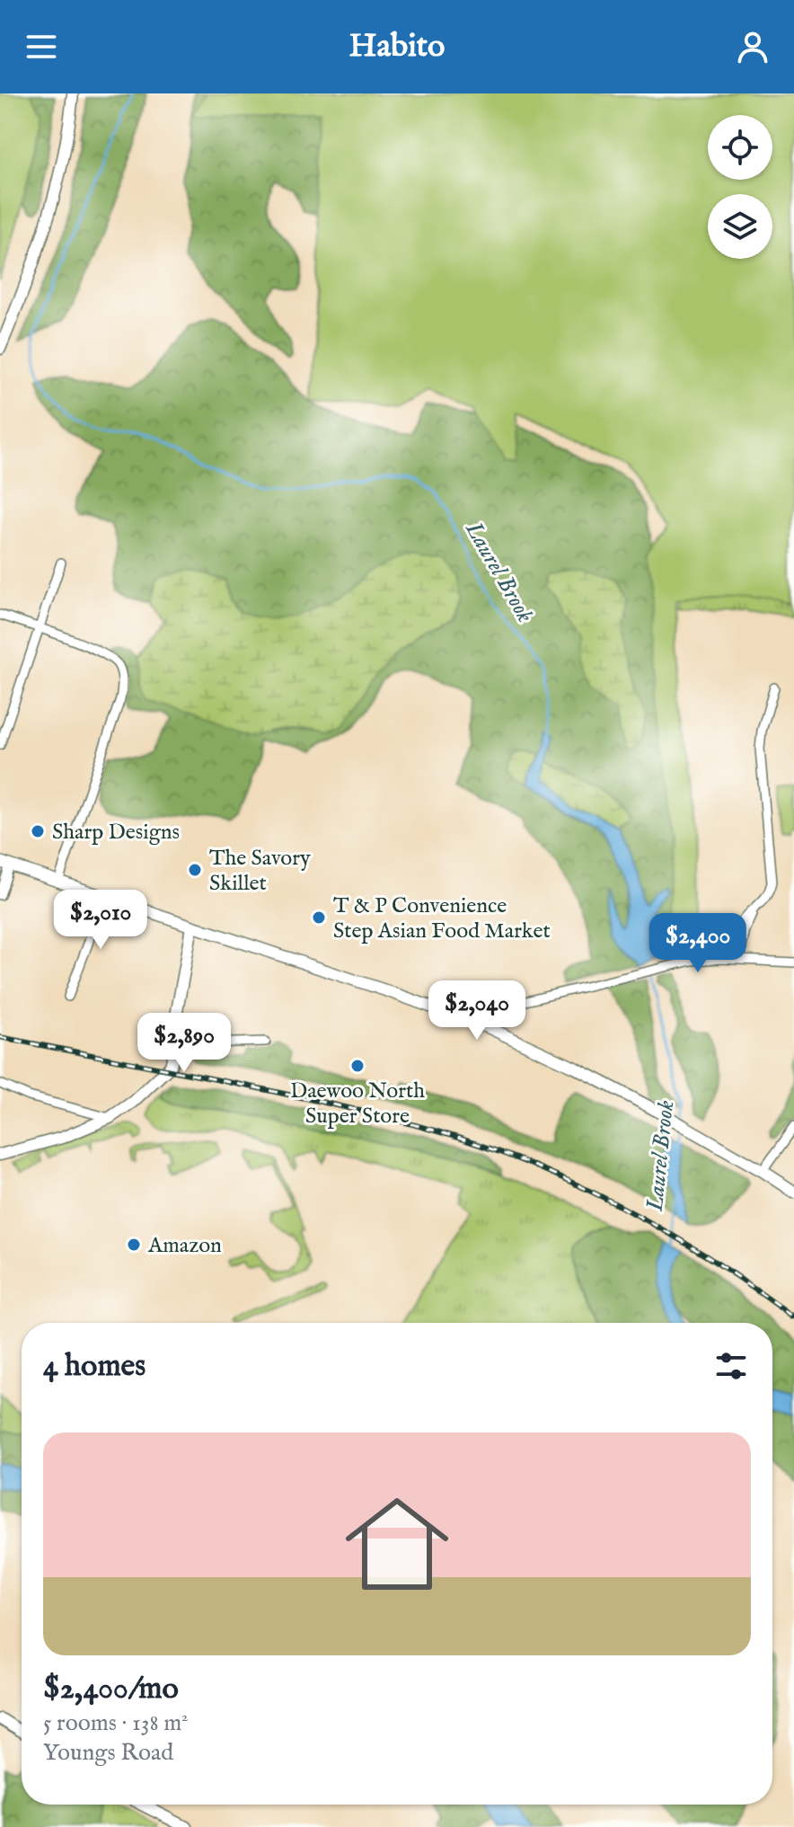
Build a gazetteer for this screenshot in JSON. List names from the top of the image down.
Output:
{
  "water": ["Laurel Brook"],
  "places": [
    "Sharp Designs",
    "The Savory Skillet",
    "T & P Convenience Step Asian Food Market",
    "Daewoo North Super Store",
    "Amazon"
  ],
  "page": {
    "header": "Habito",
    "price": [
      "$2,010",
      "$2,400",
      "$2,040",
      "$2,890"
    ],
    "heading": "4 homes",
    "list": [
      {
        "name": "$2,400/mo",
        "note": "5 rooms · 138 m² · Youngs Road"
      }
    ]
  }
}
